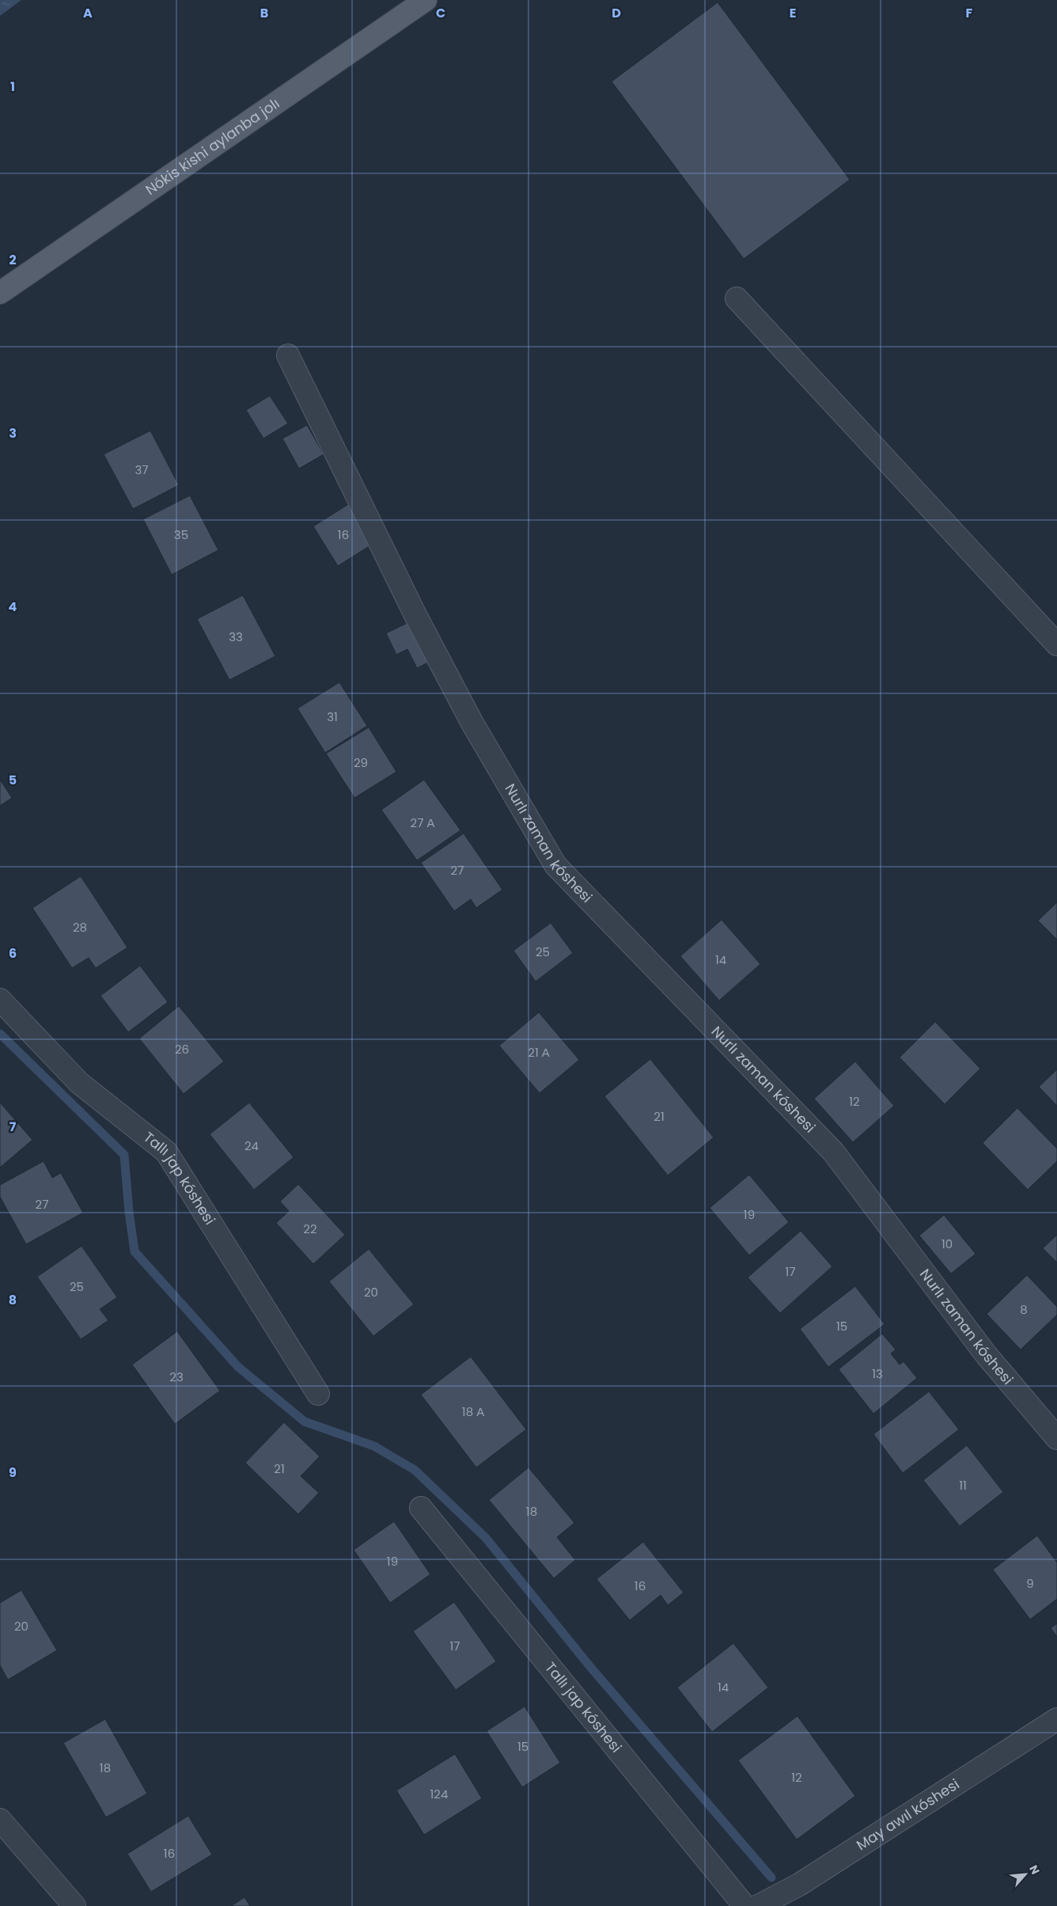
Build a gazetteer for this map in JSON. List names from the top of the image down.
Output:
{
  "streets": {
    "main road": ["Nókis kishi aylanba jolı"],
    "street": ["Nurlı zaman kóshesi", "Tallı jap kóshesi", "May awıl kóshesi"]
  },
  "house_numbers": [
    "37",
    "35",
    "16",
    "33",
    "31",
    "29",
    "27 А",
    "27",
    "28",
    "25",
    "14",
    "26",
    "21 А",
    "12",
    "21",
    "24",
    "27",
    "19",
    "22",
    "10",
    "17",
    "25",
    "20",
    "8",
    "15",
    "13",
    "23",
    "18 А",
    "21",
    "11",
    "18",
    "19",
    "9",
    "16",
    "20",
    "17",
    "14",
    "15",
    "18",
    "12",
    "124",
    "16"
  ],
  "north": "top right",
  "grid": {
    "columns": [
      "A",
      "B",
      "C",
      "D",
      "E",
      "F"
    ],
    "rows": [
      "1",
      "2",
      "3",
      "4",
      "5",
      "6",
      "7",
      "8",
      "9"
    ]
  }
}
